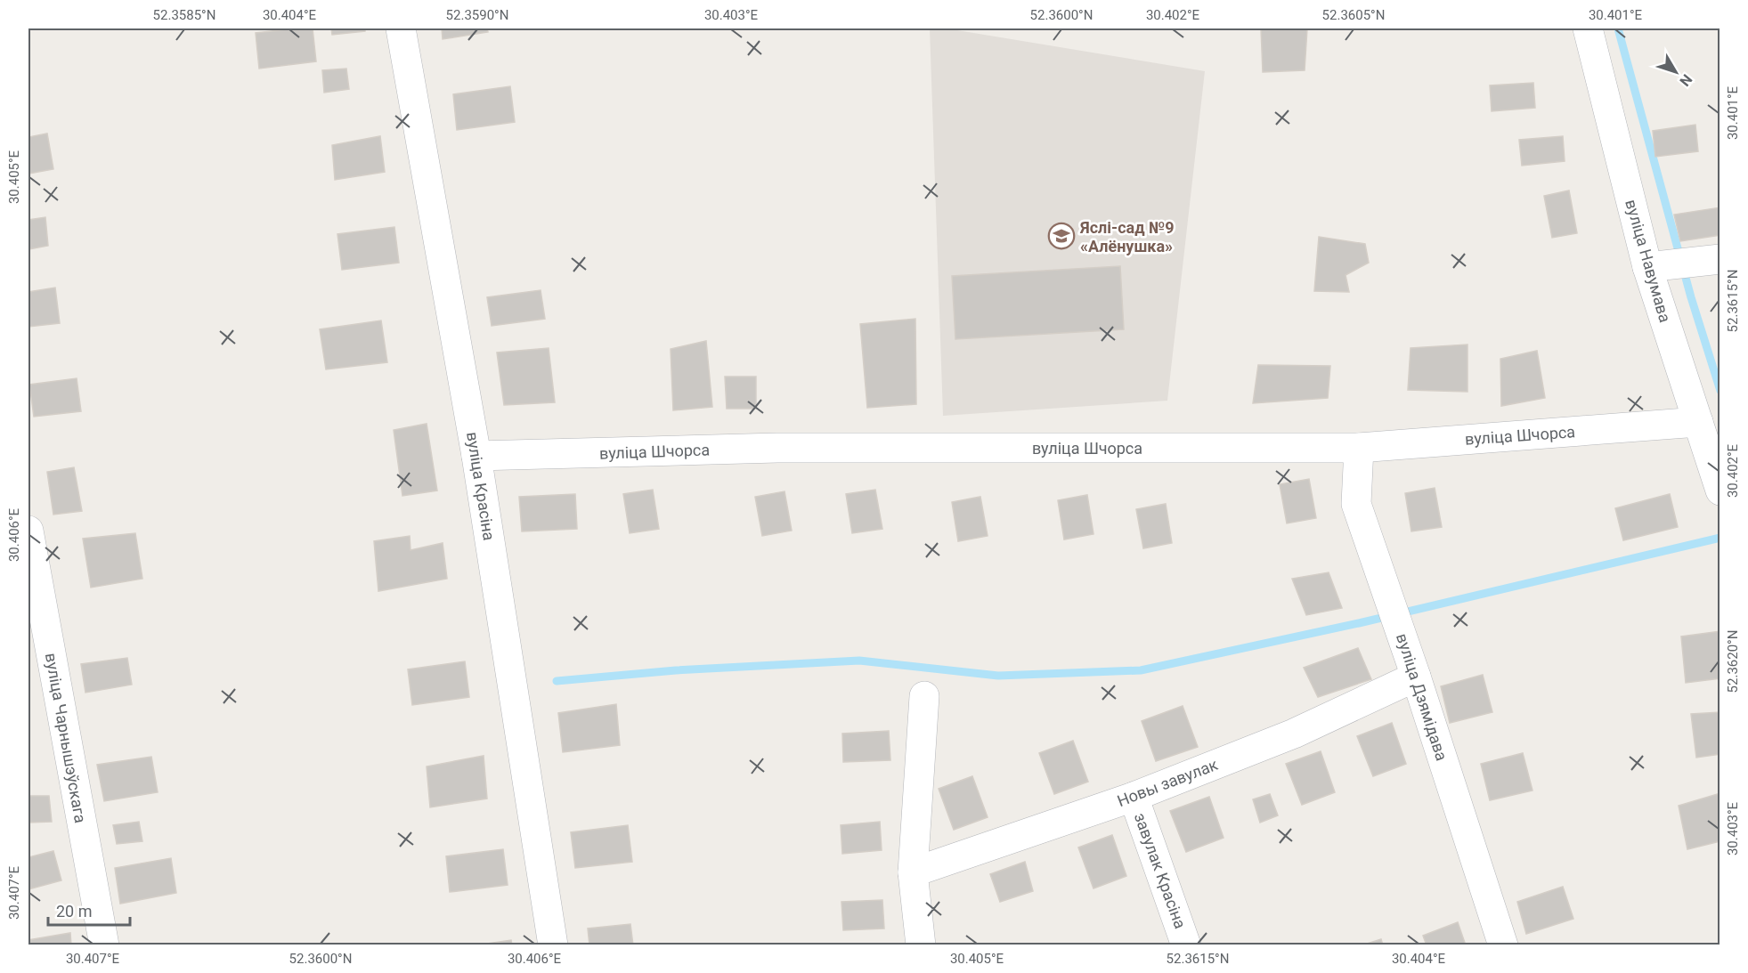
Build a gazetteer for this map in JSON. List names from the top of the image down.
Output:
{
  "streets": {
    "street": [
      "вуліца Навумава",
      "вуліца Шчорса",
      "вуліца Красіна",
      "вуліца Дзямідава",
      "вуліца Чарнышэўскага",
      "Новы завулак",
      "завулак Красіна"
    ]
  },
  "crossings": [
    ["вуліца Навумава", "вуліца Шчорса"],
    ["вуліца Шчорса", "вуліца Красіна"],
    ["вуліца Шчорса", "вуліца Дзямідава"],
    ["вуліца Дзямідава", "Новы завулак"],
    ["Новы завулак", "завулак Красіна"]
  ],
  "places": {
    "school or university": ["Яслі-сад №9 «Алёнушка»"]
  },
  "scale_bar": "20 m",
  "north": "bottom right",
  "coordinates": [
    "52.3585°N",
    "30.404°E",
    "52.3590°N",
    "30.403°E",
    "52.3600°N",
    "30.402°E",
    "52.3605°N",
    "30.401°E",
    "30.405°E",
    "52.3615°N",
    "30.406°E",
    "52.3620°N",
    "30.407°E"
  ]
}
